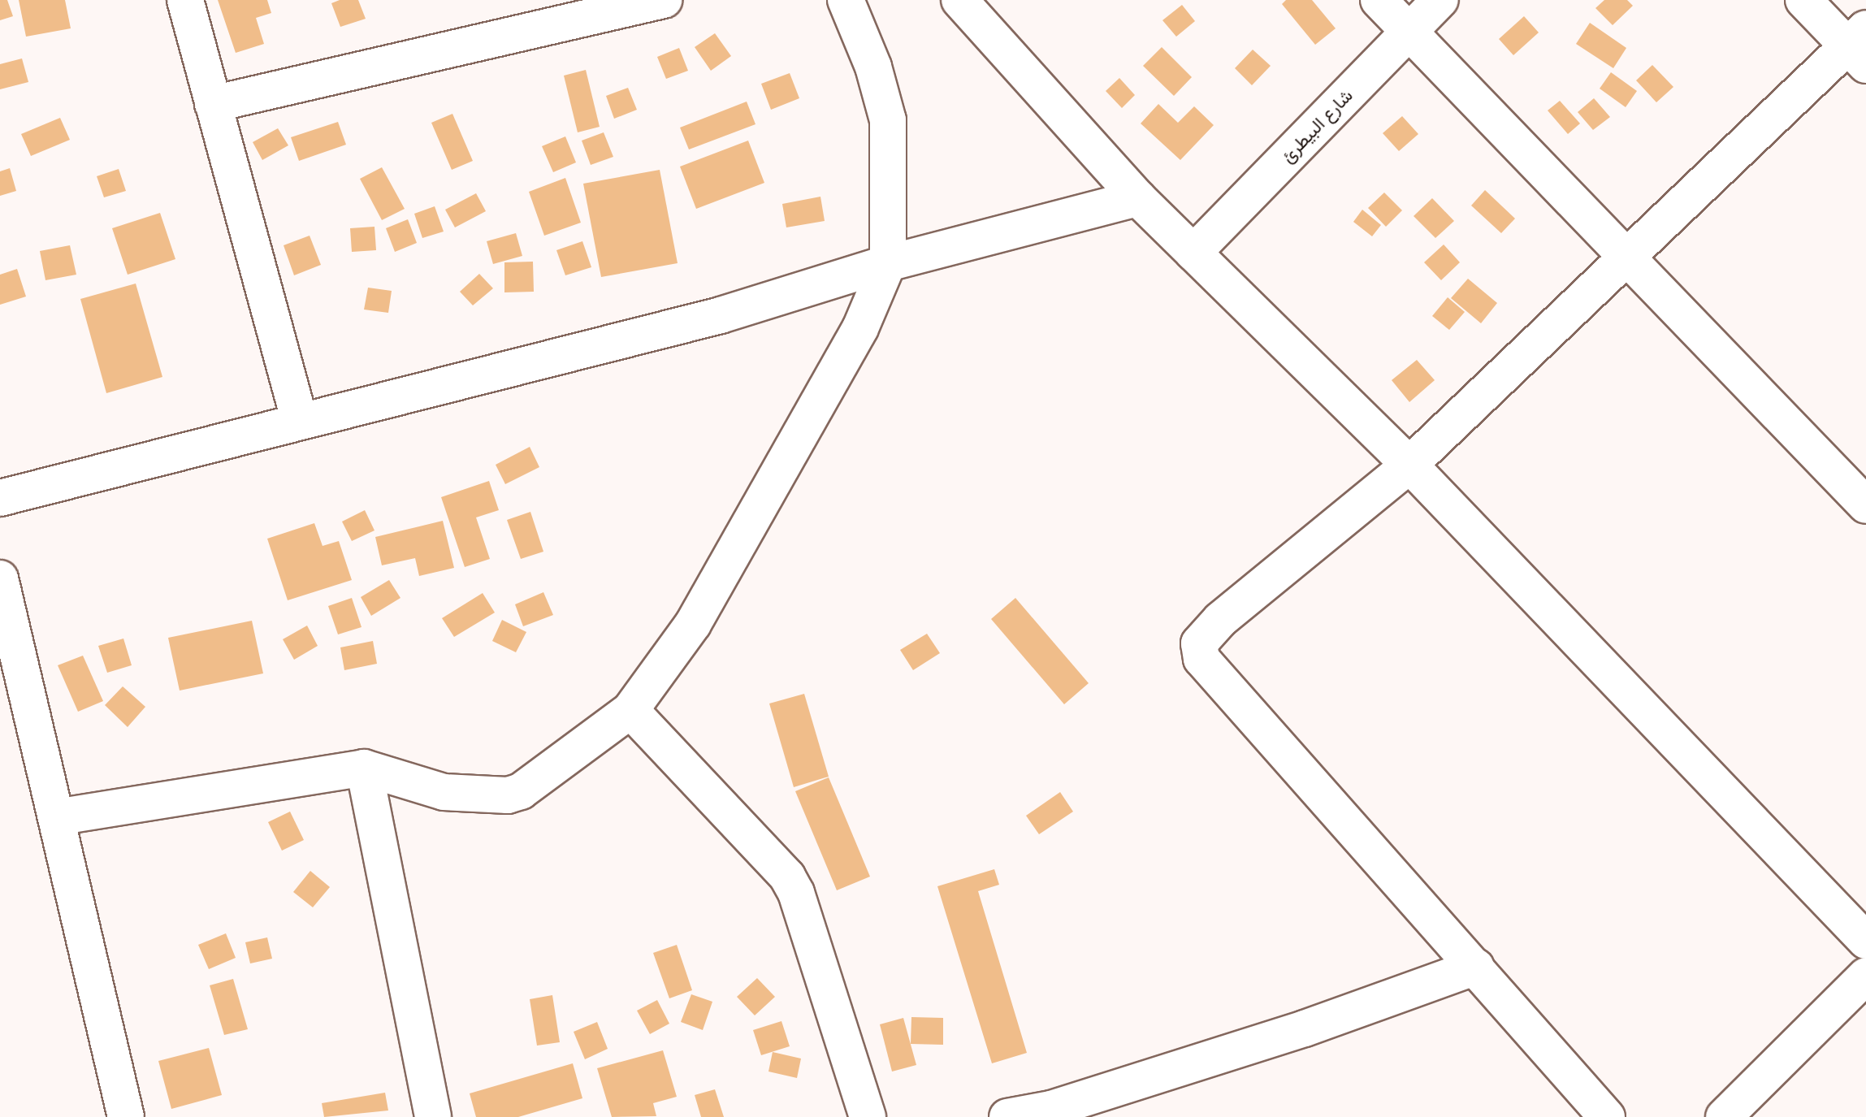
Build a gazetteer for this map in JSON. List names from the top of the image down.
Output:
{
  "streets": {
    "street": ["شارع البيطرئ"]
  }
}
